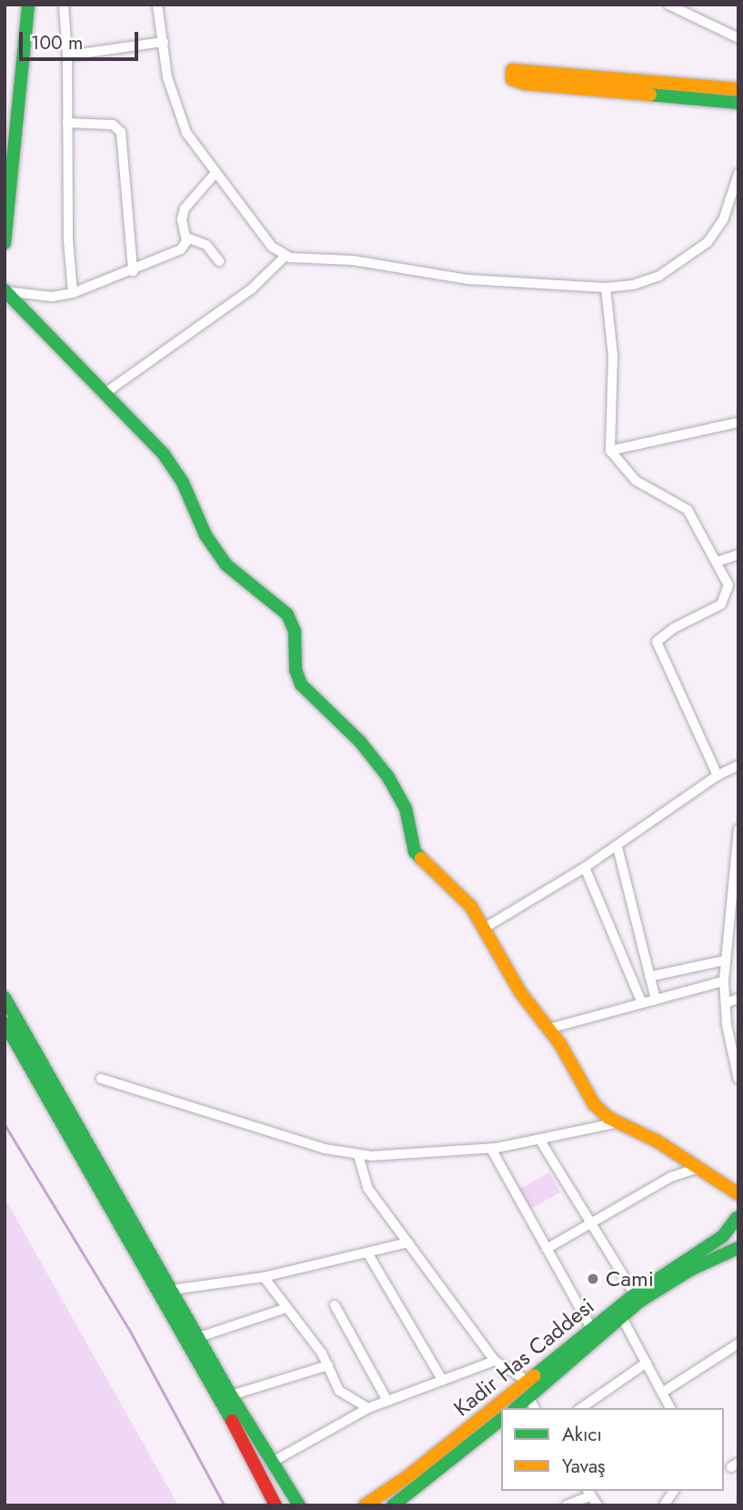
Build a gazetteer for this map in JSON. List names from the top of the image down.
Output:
{
  "streets": {
    "street": ["Kadir Has Caddesi"]
  },
  "places": ["Cami"],
  "legend": ["Akıcı", "Yavaş"],
  "scale_bar": "100 m"
}
